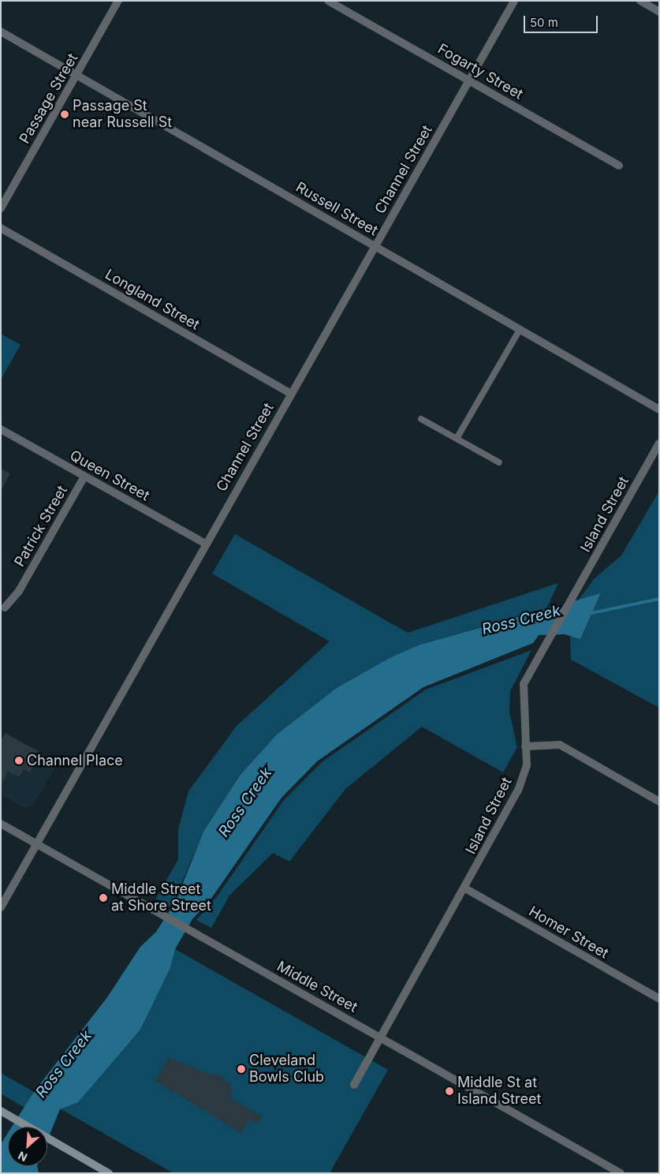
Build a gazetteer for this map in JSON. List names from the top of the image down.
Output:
{
  "streets": {
    "street": [
      "Fogarty Street",
      "Passage Street",
      "Channel Street",
      "Russell Street",
      "Longland Street",
      "Queen Street",
      "Island Street",
      "Patrick Street",
      "Homer Street",
      "Middle Street"
    ]
  },
  "crossings": [
    ["Fogarty Street", "Channel Street"],
    ["Passage Street", "Russell Street"],
    ["Channel Street", "Russell Street"],
    ["Channel Street", "Longland Street"],
    ["Channel Street", "Queen Street"],
    ["Channel Street", "Middle Street"],
    ["Queen Street", "Patrick Street"],
    ["Island Street", "Homer Street"],
    ["Island Street", "Middle Street"]
  ],
  "water": ["Ross Creek"],
  "places": [
    "Passage St near Russell St",
    "Channel Place",
    "Middle Street at Shore Street",
    "Cleveland Bowls Club",
    "Middle St at Island Street"
  ],
  "scale_bar": "50 m",
  "north": "bottom left"
}
